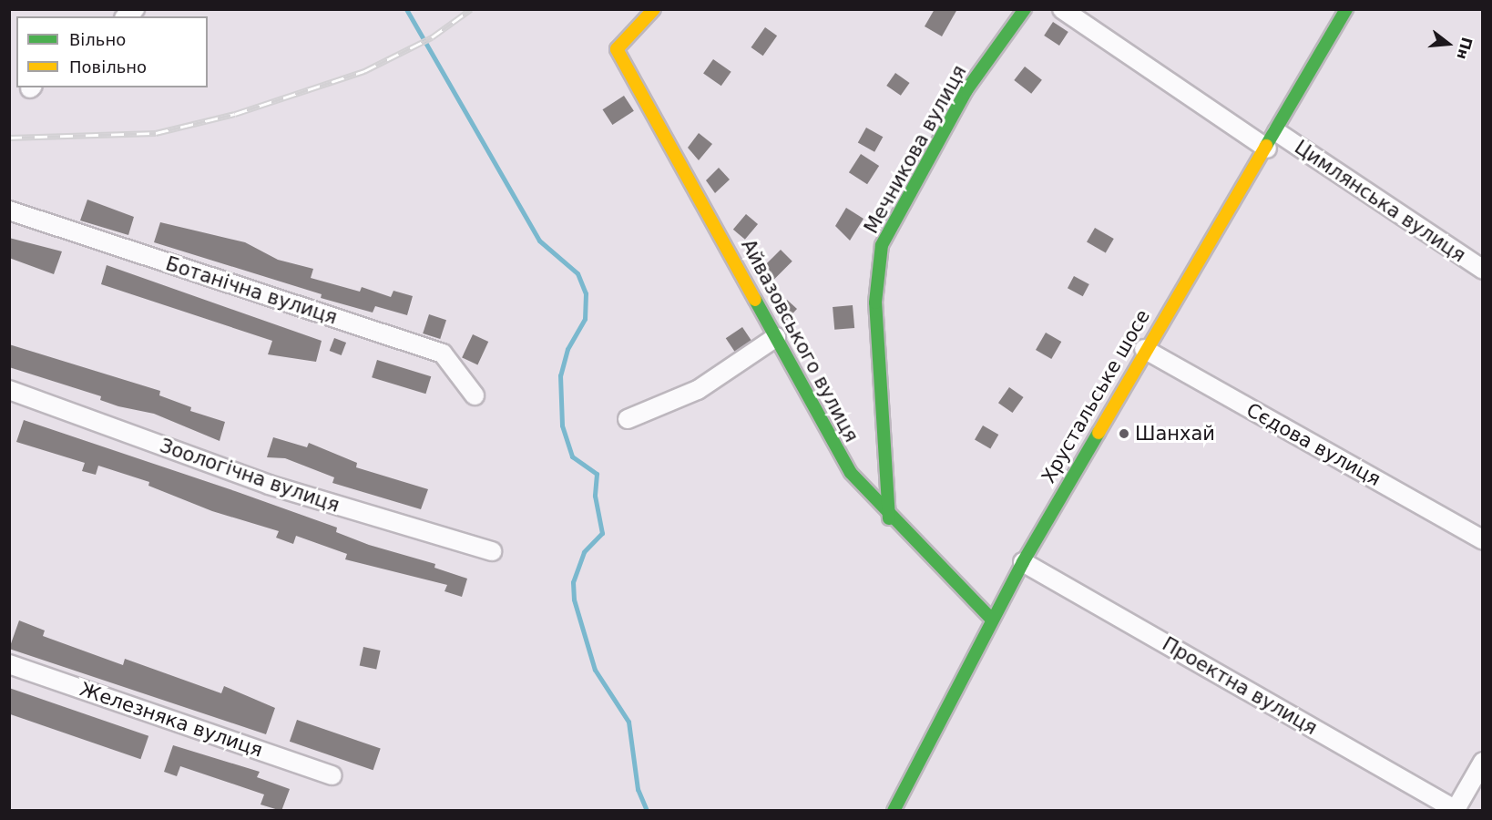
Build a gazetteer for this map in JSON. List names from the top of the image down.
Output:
{
  "streets": {
    "street": [
      "Мечникова вулиця",
      "Цимлянська вулиця",
      "Ботанічна вулиця",
      "Айвазовського вулиця",
      "Хрустальське шосе",
      "Сєдова вулиця",
      "Зоологічна вулиця",
      "Проектна вулиця",
      "Железняка вулиця"
    ]
  },
  "crossings": [
    ["Мечникова вулиця", "Айвазовського вулиця"],
    ["Цимлянська вулиця", "Хрустальське шосе"],
    ["Айвазовського вулиця", "Хрустальське шосе"],
    ["Хрустальське шосе", "Сєдова вулиця"],
    ["Хрустальське шосе", "Проектна вулиця"]
  ],
  "places": ["Шанхай"],
  "legend": ["Вільно", "Повільно"],
  "north": "right"
}
